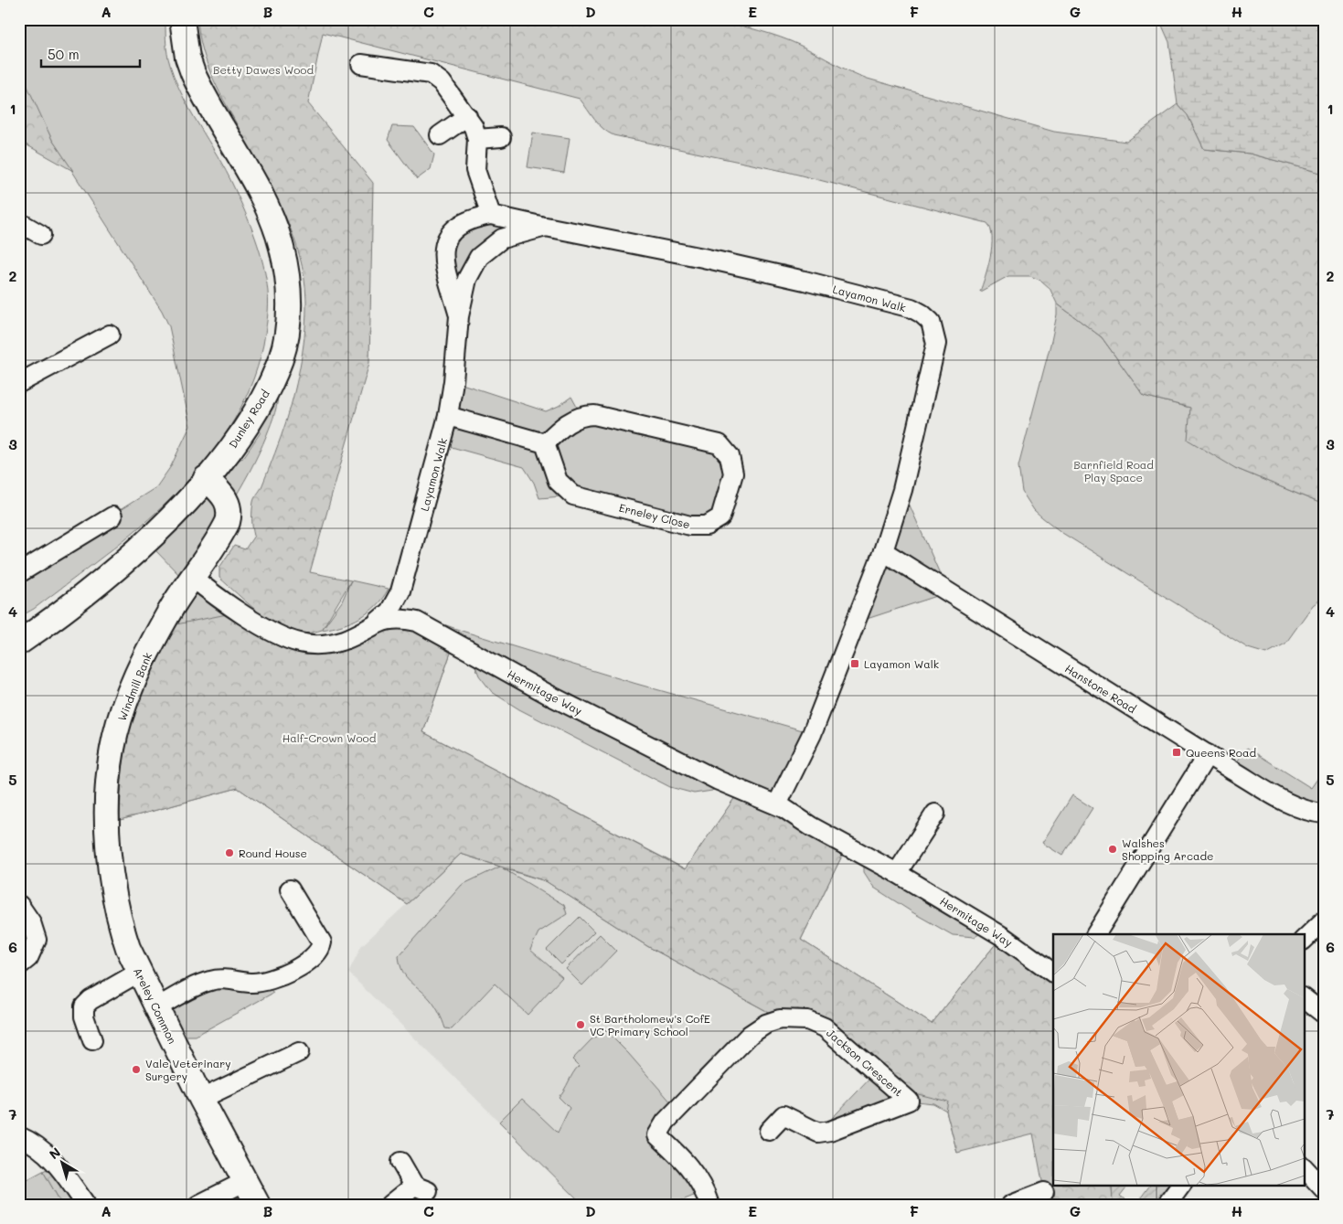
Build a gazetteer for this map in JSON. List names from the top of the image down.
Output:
{
  "streets": {
    "main road": ["Dunley Road", "Windmill Bank", "Areley Common"],
    "street": [
      "Layamon Walk",
      "Erneley Close",
      "Hanstone Road",
      "Hermitage Way",
      "Jackson Crescent"
    ]
  },
  "crossings": [
    ["Layamon Walk", "Hanstone Road"],
    ["Layamon Walk", "Hermitage Way"],
    ["Dunley Road", "Windmill Bank"],
    ["Windmill Bank", "Hermitage Way"],
    ["Windmill Bank", "Areley Common"]
  ],
  "parks": ["Betty Dawes Wood", "Barnfield Road Play Space", "Half-Crown Wood"],
  "places": {
    "transit": ["Layamon Walk", "Queens Road"],
    "other": [
      "Walshes Shopping Arcade",
      "Round House",
      "St Bartholomew's CofE VC Primary School",
      "Vale Veterinary Surgery"
    ]
  },
  "scale_bar": "50 m",
  "north": "top left",
  "grid": {
    "columns": [
      "A",
      "B",
      "C",
      "D",
      "E",
      "F",
      "G",
      "H"
    ],
    "rows": [
      "1",
      "2",
      "3",
      "4",
      "5",
      "6",
      "7"
    ]
  }
}
